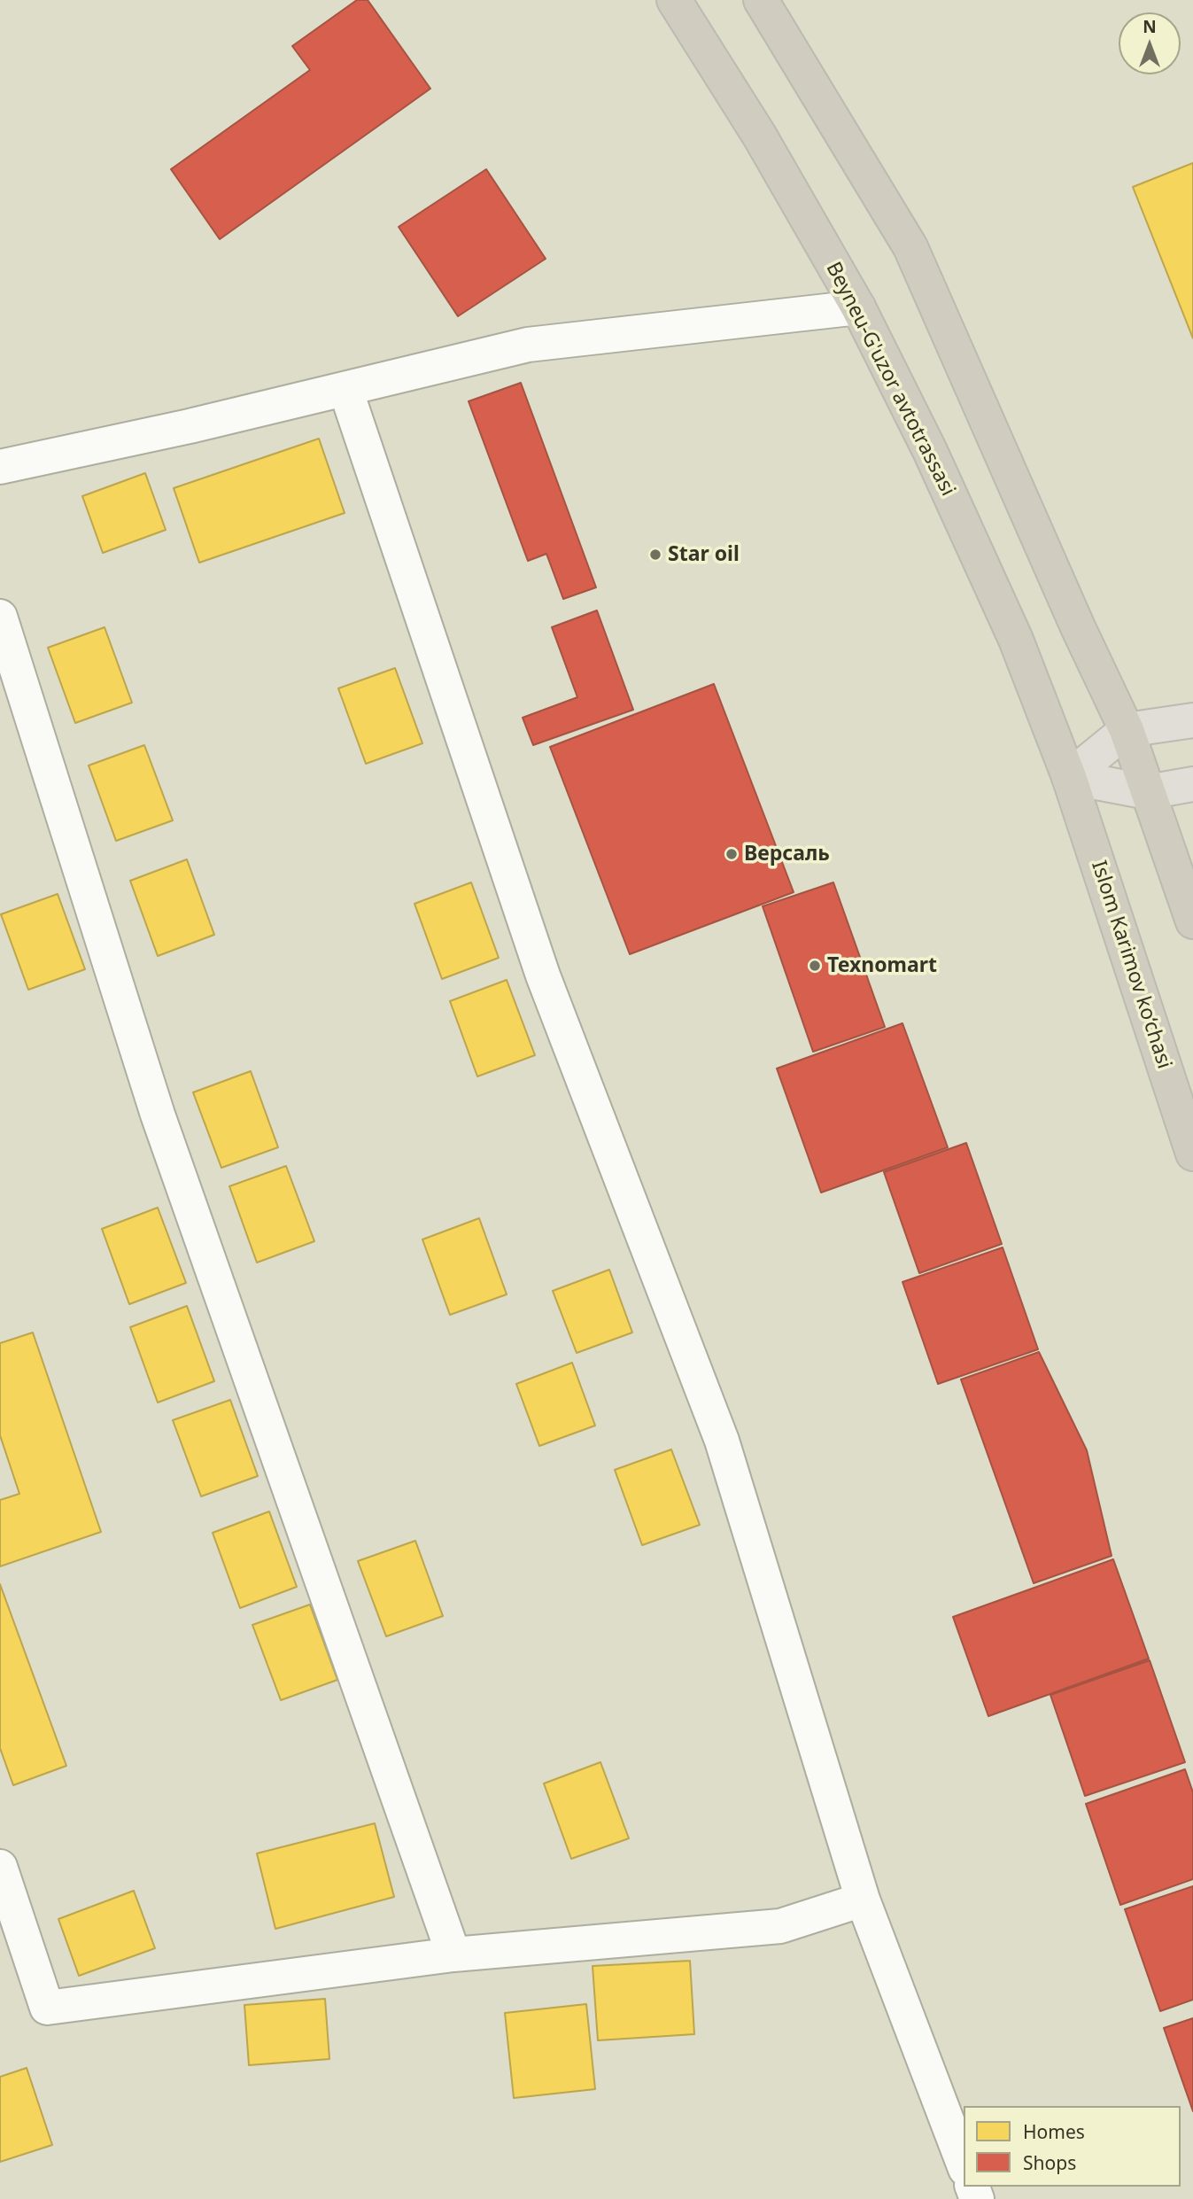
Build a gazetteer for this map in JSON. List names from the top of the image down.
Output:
{
  "streets": {
    "highway": ["Beyneu-G'uzor avtotrassasi", "Islom Karimov ko‘chasi"]
  },
  "crossings": [
    ["Beyneu-G'uzor avtotrassasi", "Islom Karimov ko‘chasi"]
  ],
  "places": ["Star oil", "Версаль", "Texnomart"],
  "legend": ["Homes", "Shops"],
  "north": "top"
}
